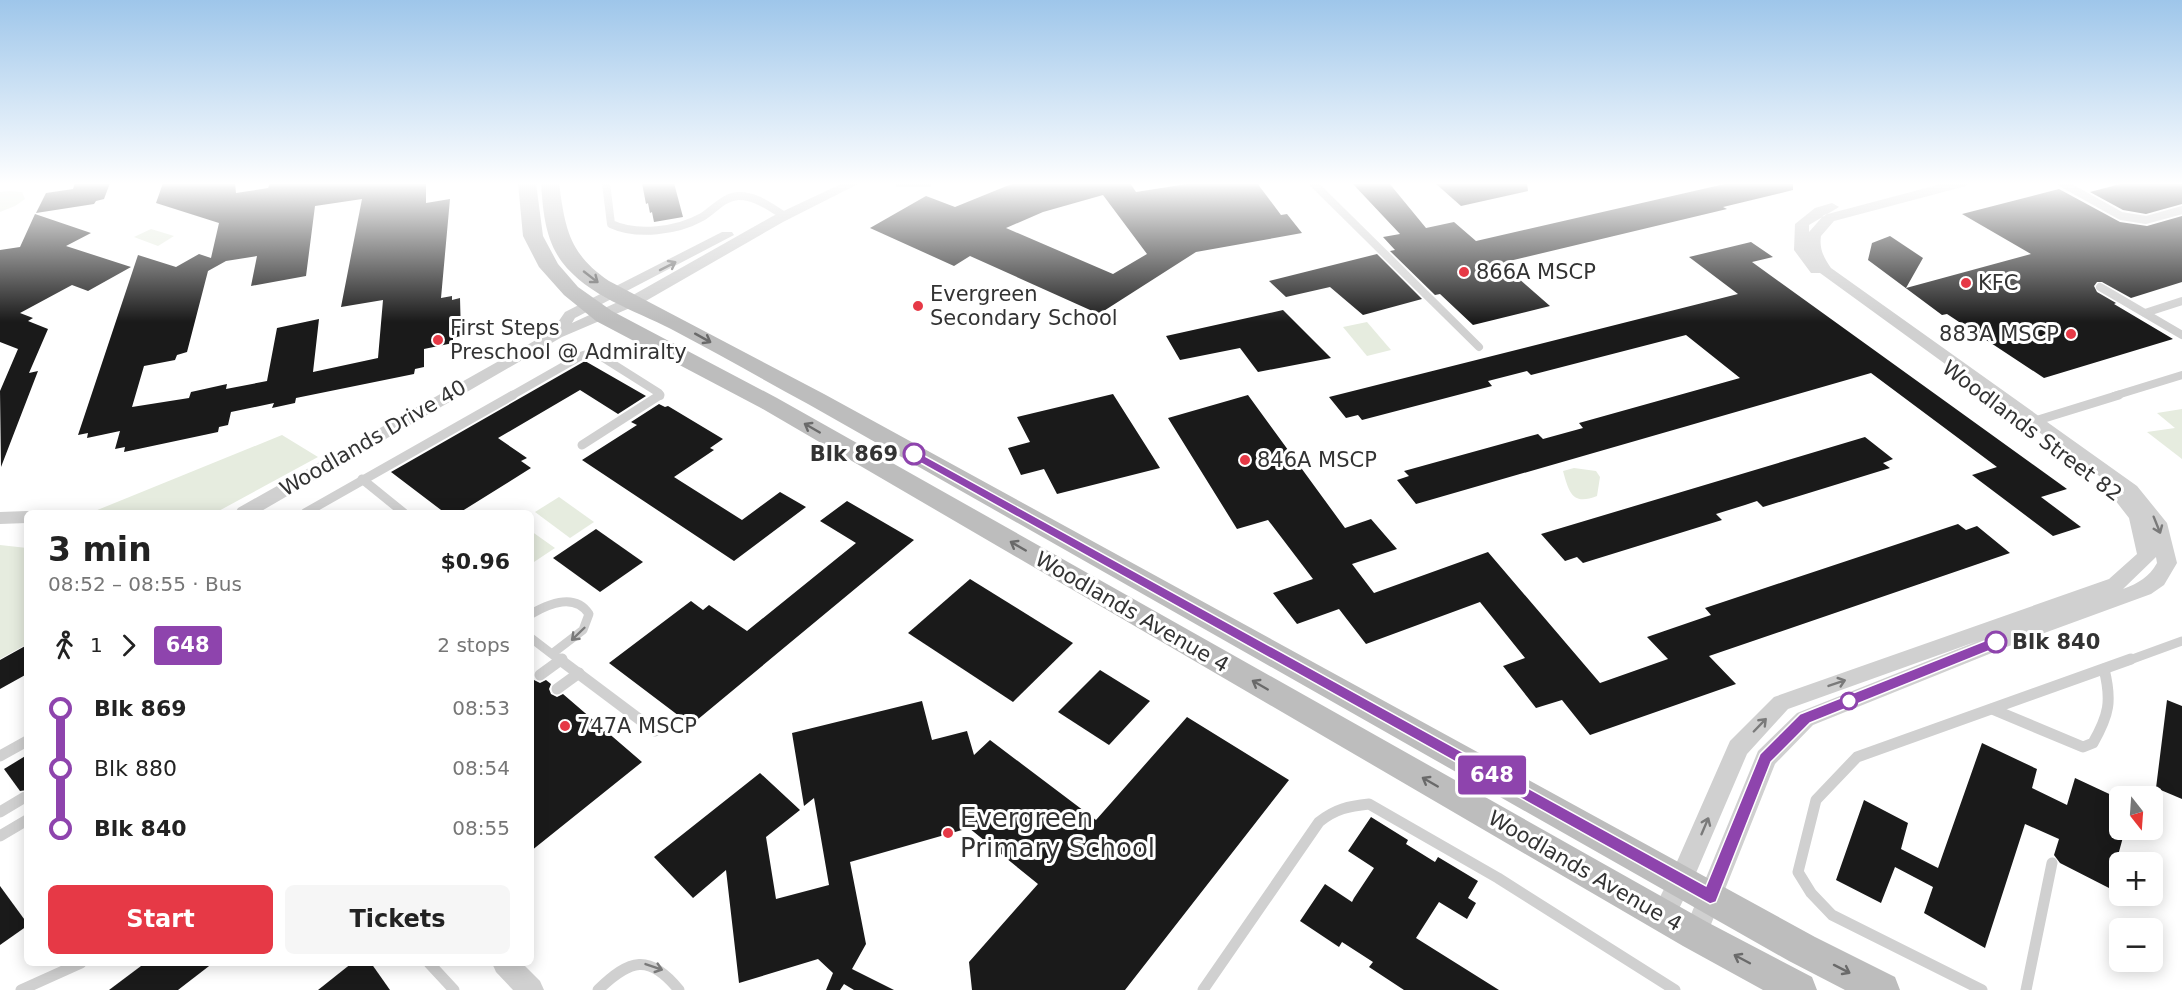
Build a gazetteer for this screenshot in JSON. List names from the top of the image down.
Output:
{
  "streets": {
    "main road": ["Woodlands Avenue 4"],
    "street": ["Woodlands Street 82", "Woodlands Drive 40"]
  },
  "crossings": [
    ["Woodlands Street 82", "Woodlands Avenue 4"],
    ["Woodlands Drive 40", "Woodlands Avenue 4"]
  ],
  "places": [
    "866A MSCP",
    "KFC",
    "Evergreen Secondary School",
    "883A MSCP",
    "First Steps Preschool @ Admiralty",
    "Blk 869",
    "846A MSCP",
    "Blk 840",
    "747A MSCP",
    "Evergreen Primary School"
  ],
  "lines": ["bus line 648"],
  "north": "bottom",
  "page": {
    "on_map": "648",
    "heading": ["3 min", "08:52 – 08:55 · Bus", "$0.96"],
    "legs": ["1", "648", "2 stops"],
    "list": [
      {
        "name": "Blk 869",
        "value": "08:53"
      },
      {
        "name": "Blk 880",
        "value": "08:54"
      },
      {
        "name": "Blk 840",
        "value": "08:55"
      }
    ],
    "map_buttons": ["+", "−"],
    "buttons": ["Start", "Tickets"]
  }
}
